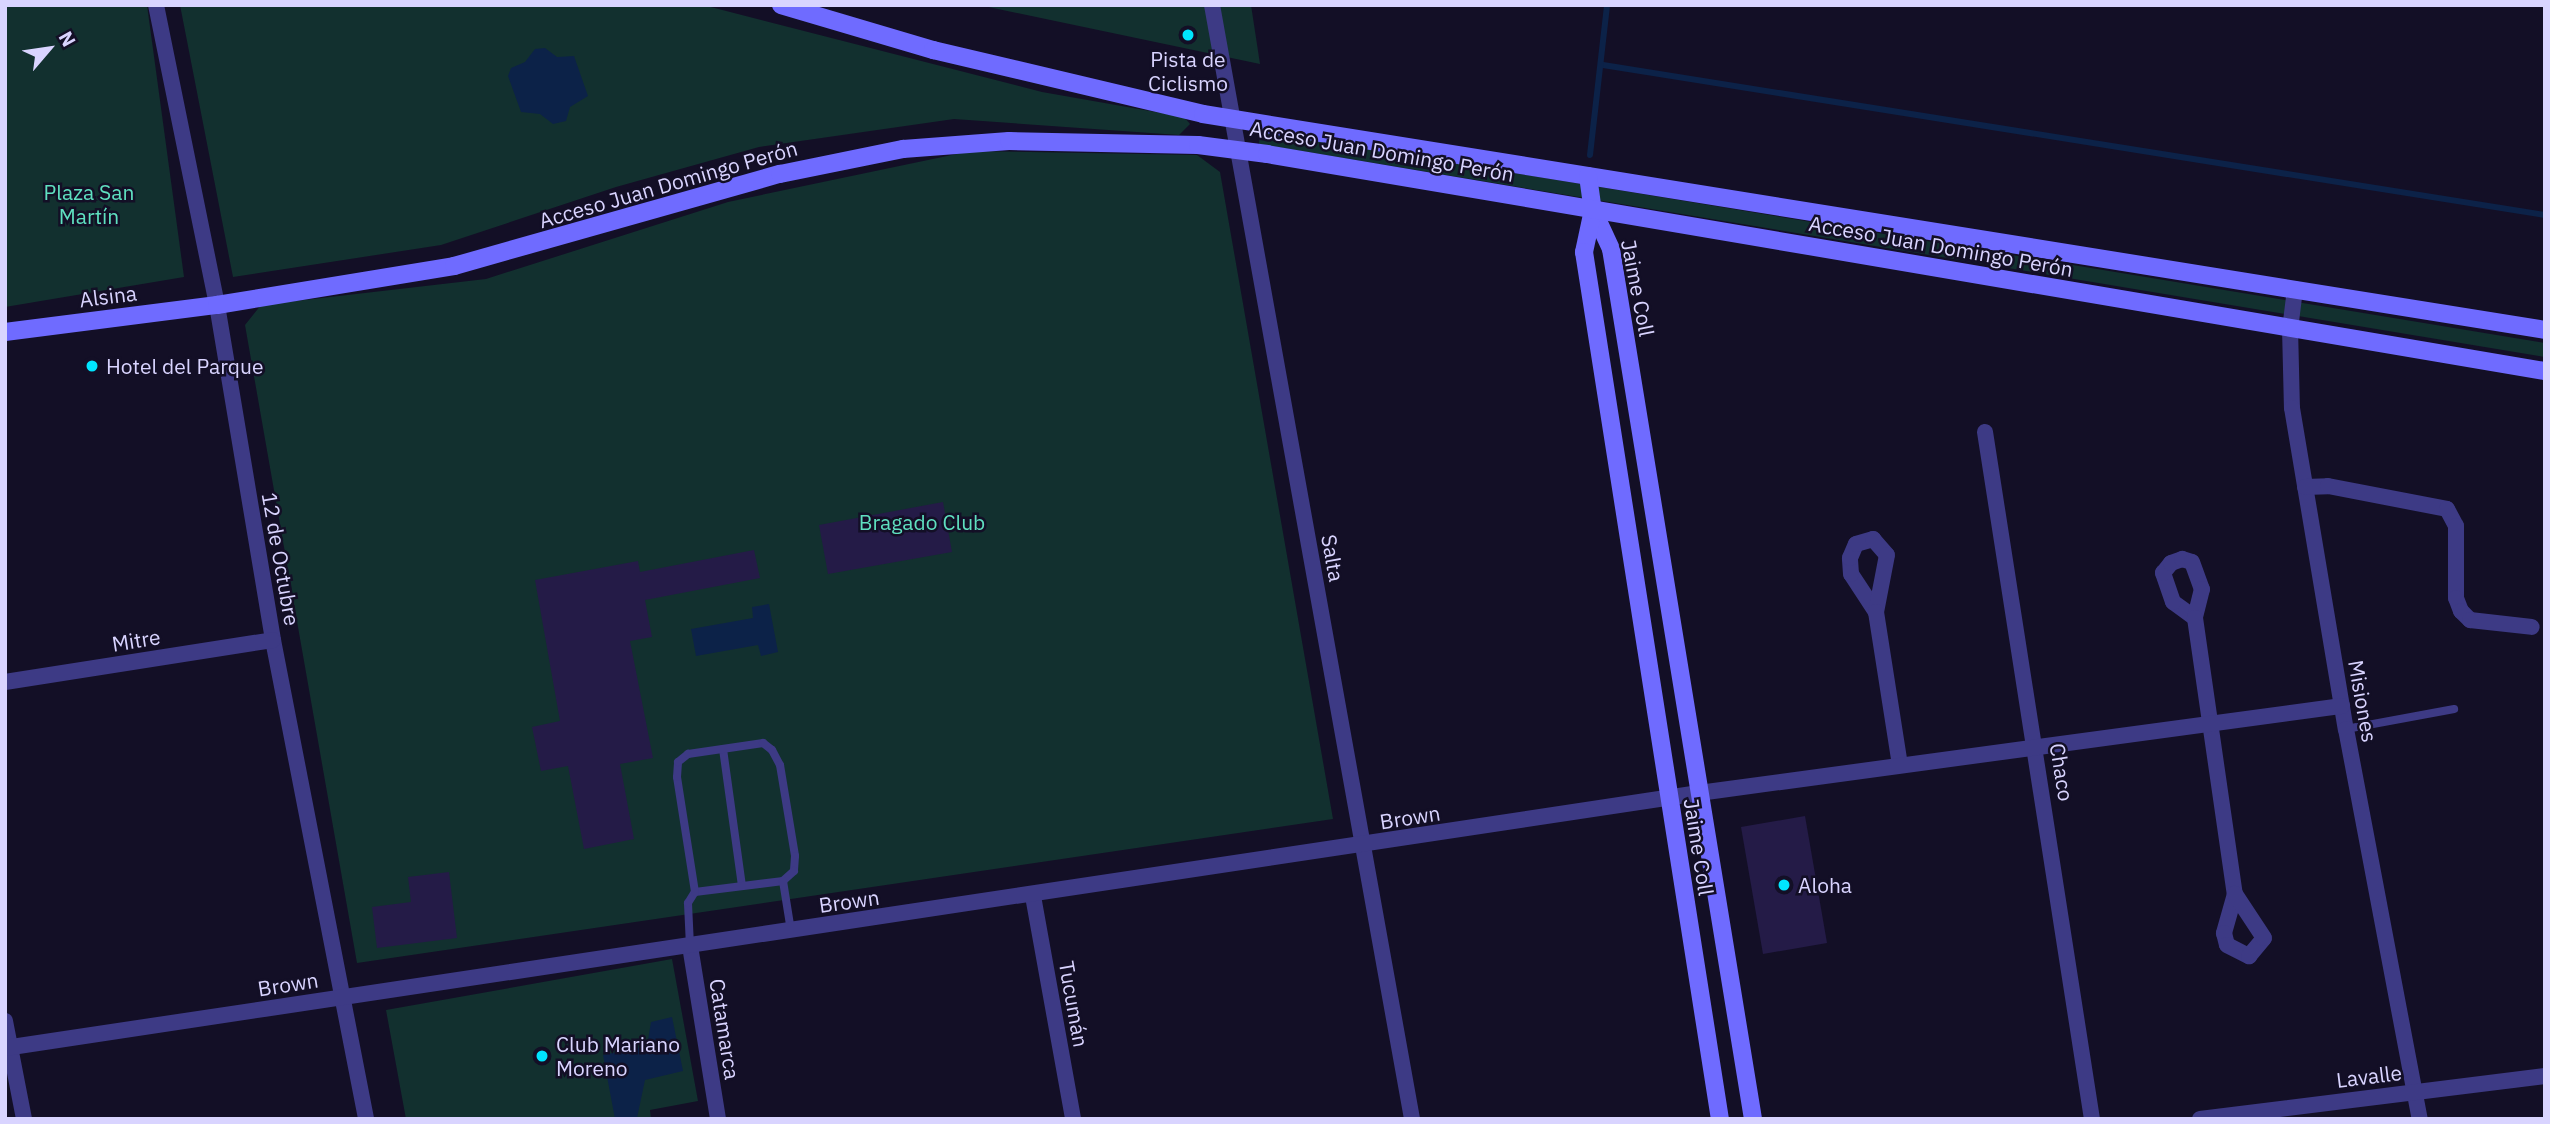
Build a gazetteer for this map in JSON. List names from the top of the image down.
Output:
{
  "streets": {
    "main road": ["Acceso Juan Domingo Perón", "Jaime Coll", "Alsina"],
    "street": [
      "Salta",
      "12 de Octubre",
      "Mitre",
      "Misiones",
      "Chaco",
      "Brown",
      "Tucumán",
      "Catamarca",
      "Lavalle"
    ]
  },
  "crossings": [
    ["Acceso Juan Domingo Perón", "Jaime Coll"],
    ["Acceso Juan Domingo Perón", "Alsina"],
    ["Acceso Juan Domingo Perón", "Salta"],
    ["Acceso Juan Domingo Perón", "12 de Octubre"],
    ["Acceso Juan Domingo Perón", "Misiones"],
    ["Jaime Coll", "Brown"],
    ["Alsina", "12 de Octubre"],
    ["Salta", "Brown"],
    ["12 de Octubre", "Mitre"],
    ["12 de Octubre", "Brown"],
    ["Misiones", "Brown"],
    ["Misiones", "Lavalle"],
    ["Chaco", "Brown"],
    ["Brown", "Tucumán"],
    ["Brown", "Catamarca"]
  ],
  "parks": ["Plaza San Martín", "Bragado Club"],
  "places": [
    "Pista de Ciclismo",
    "Hotel del Parque",
    "Aloha",
    "Club Mariano Moreno"
  ],
  "north": "top right"
}
